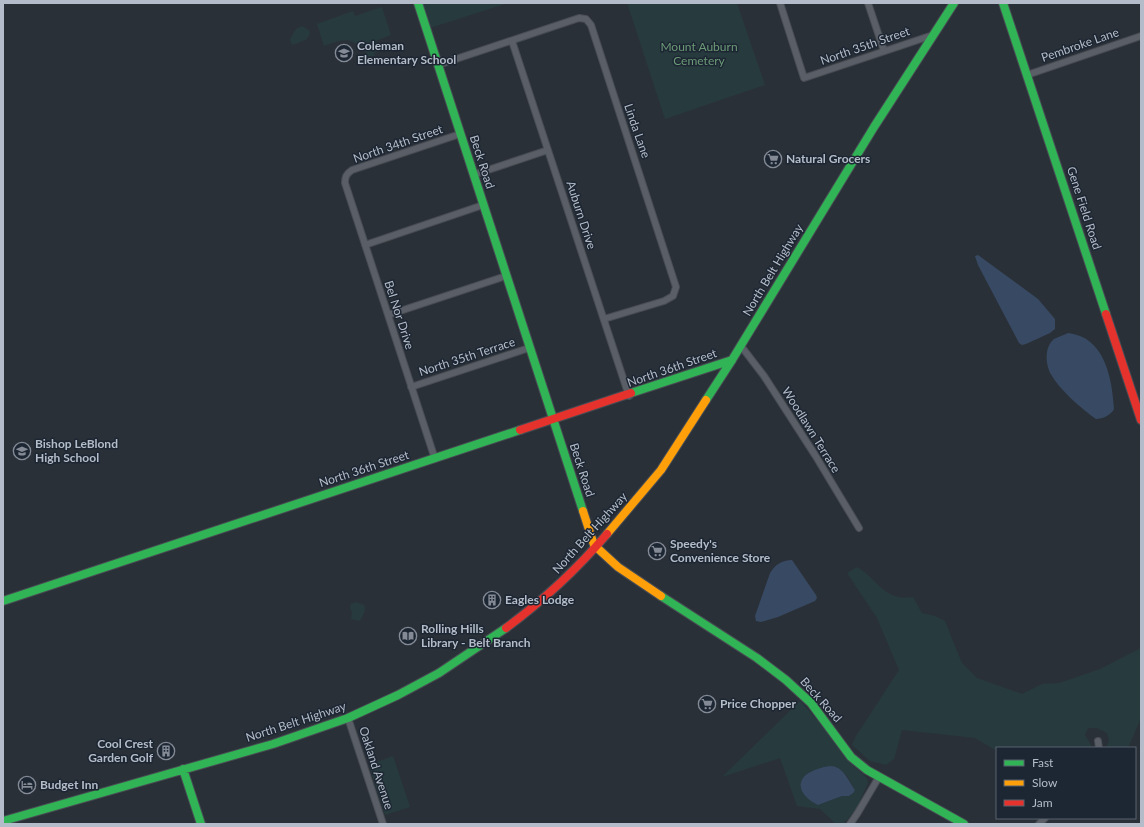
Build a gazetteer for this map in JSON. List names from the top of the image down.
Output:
{
  "streets": {
    "street": [
      "Pembroke Lane",
      "North 35th Street",
      "Linda Lane",
      "North 34th Street",
      "Beck Road",
      "Gene Field Road",
      "Auburn Drive",
      "North Belt Highway",
      "Bel Nor Drive",
      "North 35th Terrace",
      "North 36th Street",
      "Woodlawn Terrace",
      "Oakland Avenue"
    ]
  },
  "crossings": [
    ["Pembroke Lane", "Gene Field Road"],
    ["North 35th Street", "North Belt Highway"],
    ["Linda Lane", "Auburn Drive"],
    ["North 34th Street", "Beck Road"],
    ["North 34th Street", "Bel Nor Drive"],
    ["Beck Road", "North Belt Highway"],
    ["Beck Road", "North 35th Terrace"],
    ["Beck Road", "North 36th Street"],
    ["Auburn Drive", "North 36th Street"],
    ["North Belt Highway", "North 36th Street"],
    ["North Belt Highway", "Woodlawn Terrace"],
    ["North Belt Highway", "Oakland Avenue"],
    ["Bel Nor Drive", "North 35th Terrace"],
    ["Bel Nor Drive", "North 36th Street"]
  ],
  "parks": ["Mount Auburn Cemetery"],
  "places": {
    "school or university": ["Coleman Elementary School", "Bishop LeBlond High School"],
    "supermarket": ["Natural Grocers", "Speedy's Convenience Store", "Price Chopper"],
    "building": ["Eagles Lodge", "Cool Crest Garden Golf"],
    "library": ["Rolling Hills Library - Belt Branch"],
    "hotel": ["Budget Inn"]
  },
  "legend": ["Fast", "Slow", "Jam"]
}
